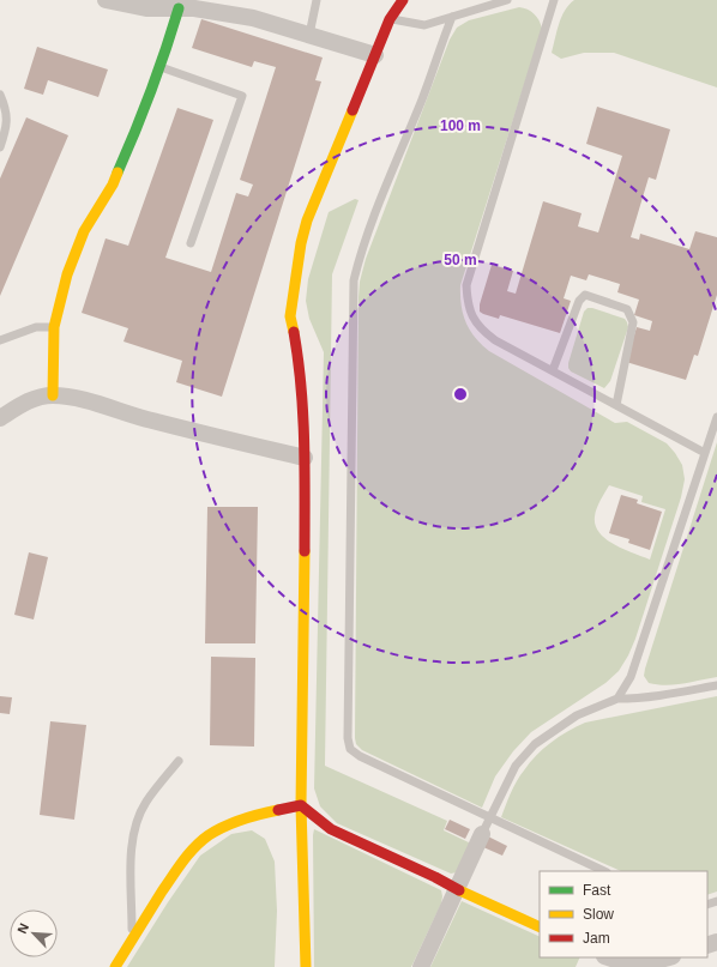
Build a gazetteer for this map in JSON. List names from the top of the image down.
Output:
{
  "legend": ["Fast", "Slow", "Jam"],
  "north": "top left",
  "rings": ["100 m", "50 m"]
}
